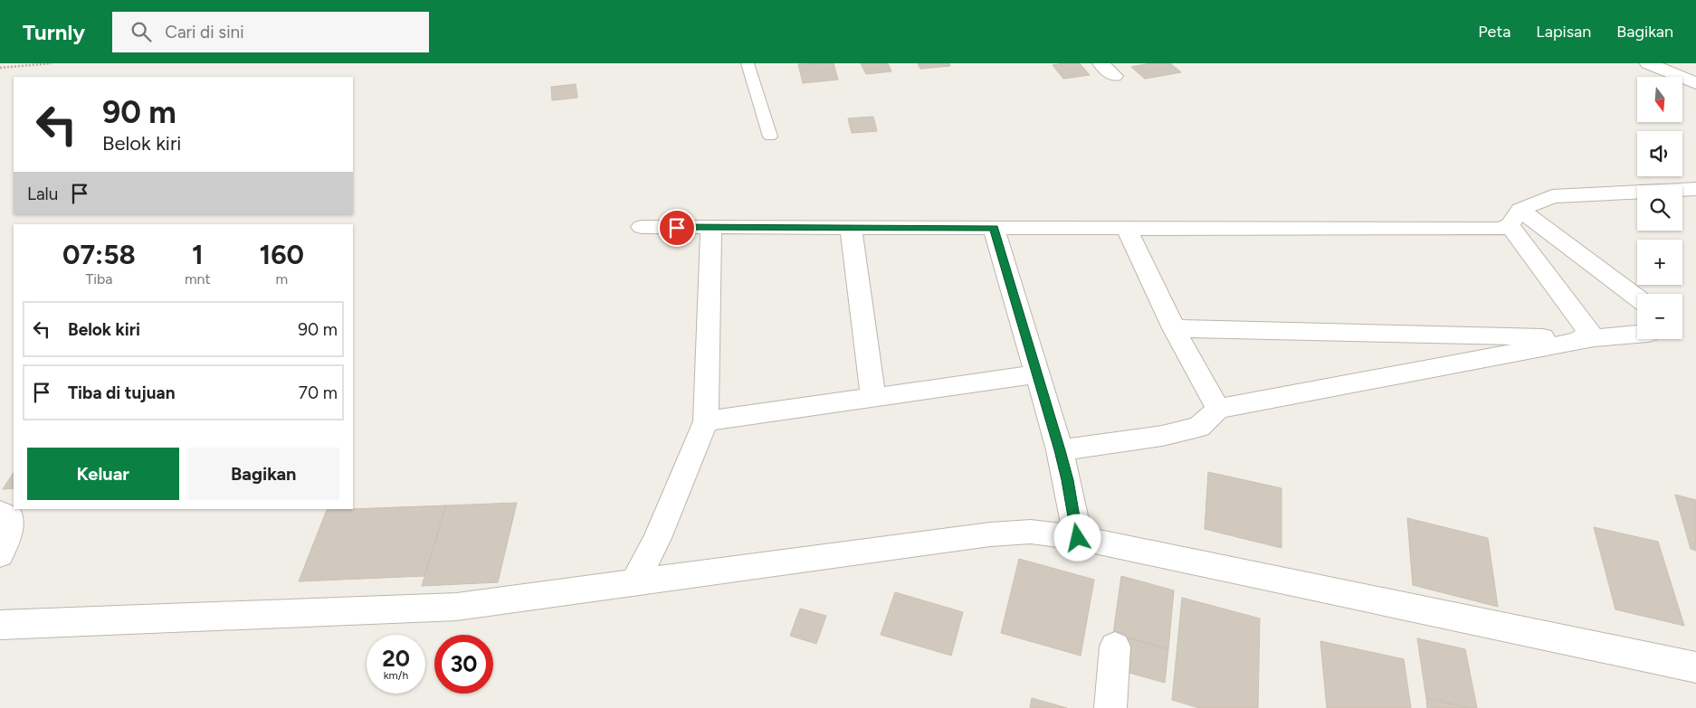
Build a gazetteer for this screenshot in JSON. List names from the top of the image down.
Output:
{
  "north": "bottom",
  "page": {
    "header": "Turnly",
    "search": "Cari di sini",
    "nav": ["Peta", "Lapisan", "Bagikan"],
    "map_buttons": ["+", "−"],
    "turn": ["90 m", "Belok kiri"],
    "then": "Lalu",
    "eta": [
      "07:58",
      "Tiba",
      "1",
      "mnt",
      "160",
      "m"
    ],
    "list": [
      {
        "name": "Belok kiri",
        "value": "90 m"
      },
      {
        "name": "Tiba di tujuan",
        "value": "70 m"
      }
    ],
    "buttons": ["Keluar", "Bagikan"],
    "speed": "20 km/h",
    "limit": "30"
  }
}
